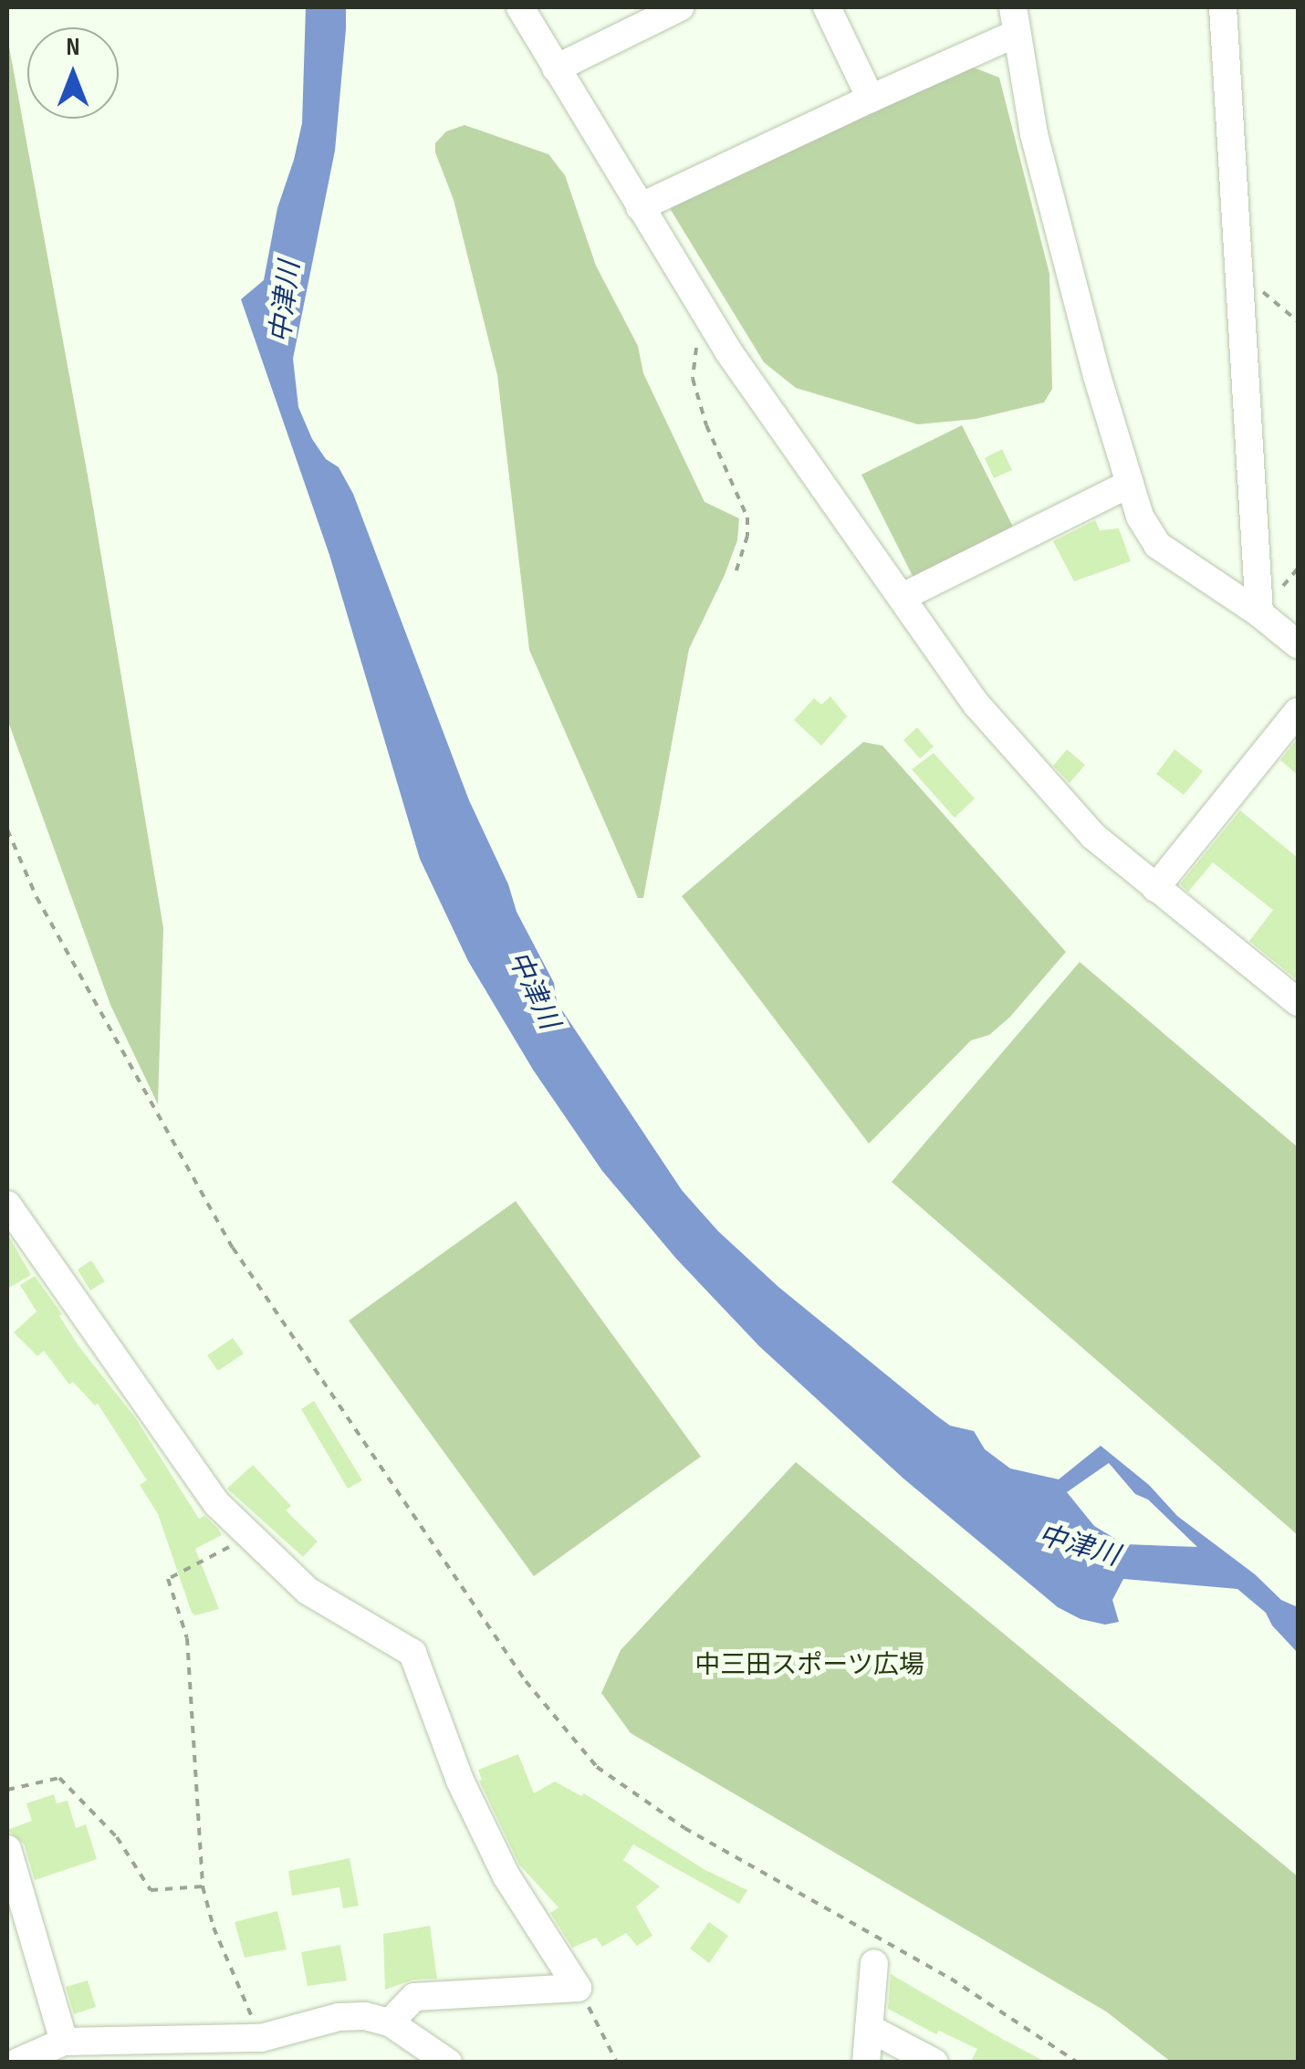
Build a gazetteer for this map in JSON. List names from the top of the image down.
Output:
{
  "water": ["中津川"],
  "parks": ["中三田スポーツ広場"],
  "north": "top"
}
